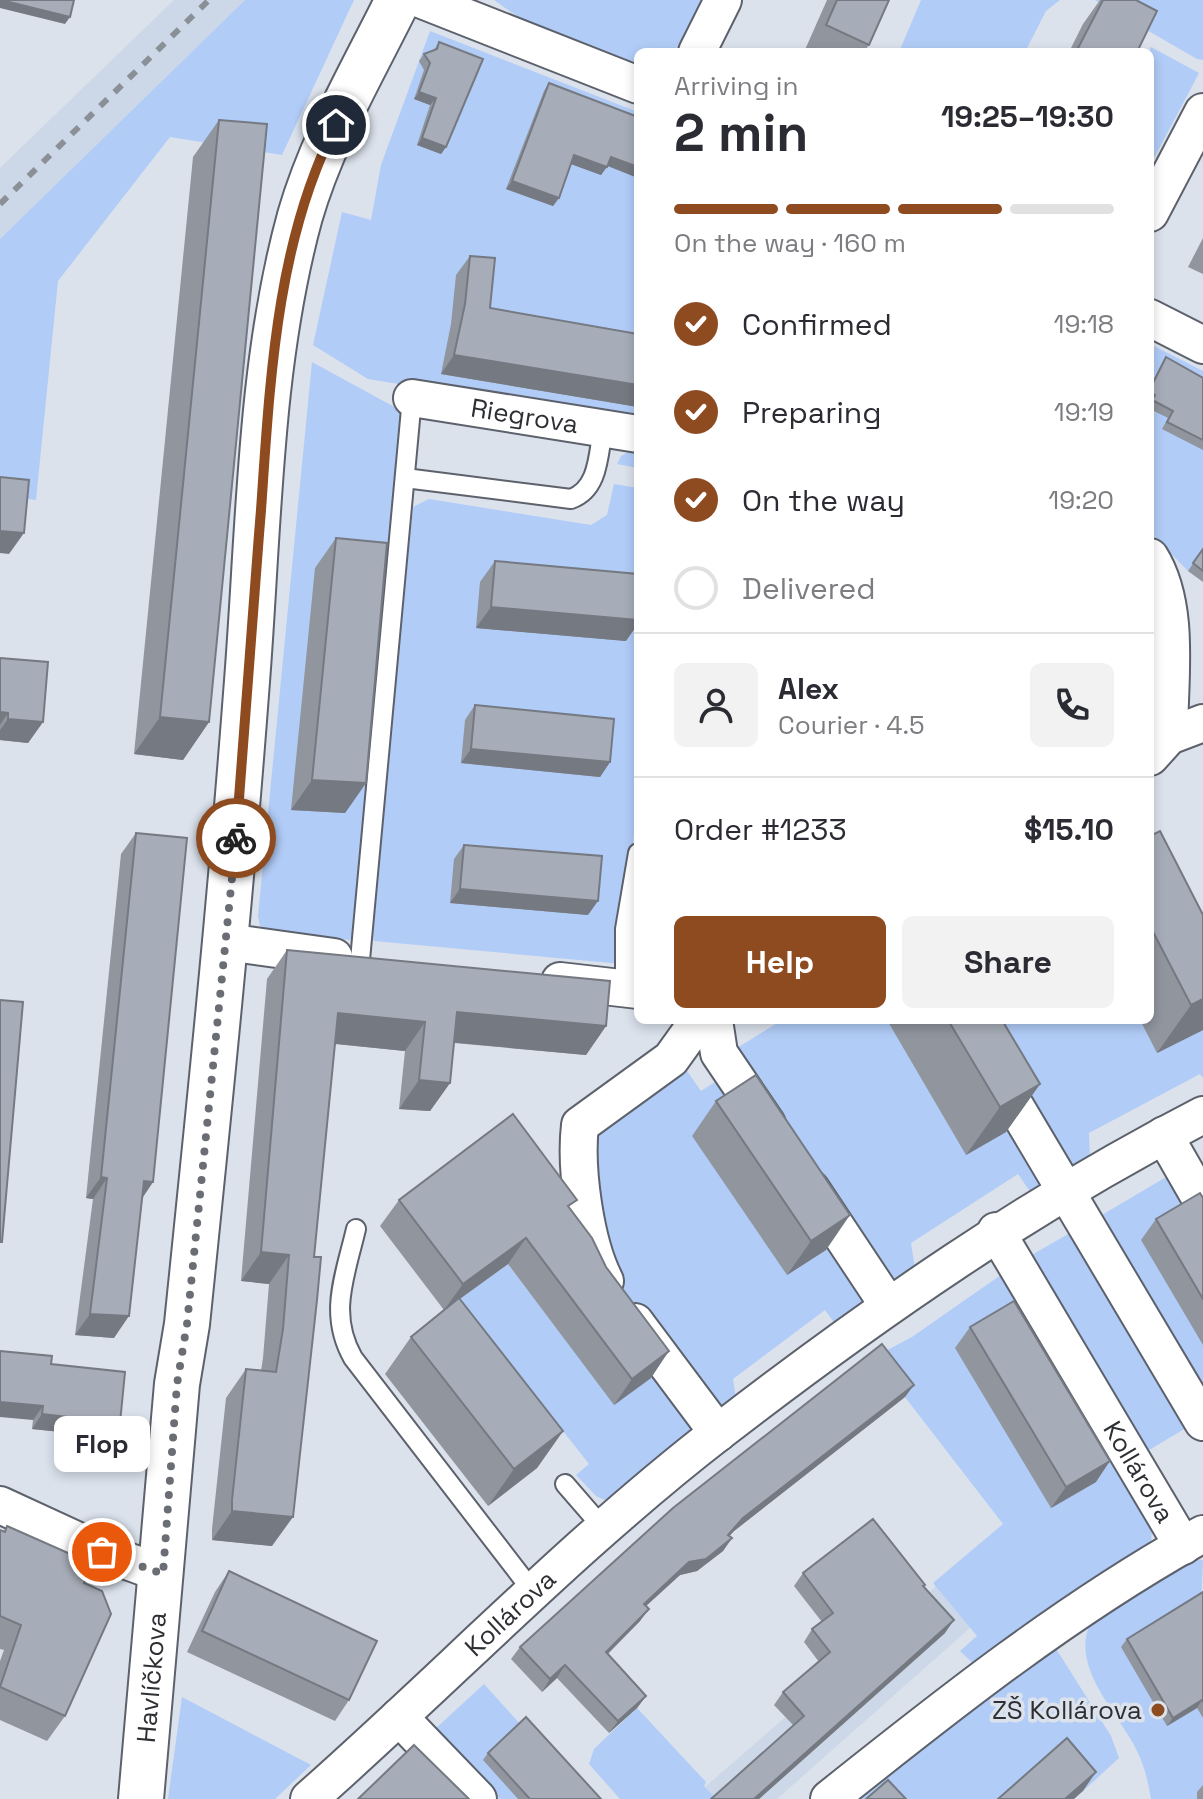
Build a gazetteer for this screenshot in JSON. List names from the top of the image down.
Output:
{
  "streets": {
    "street": ["Riegrova", "Kollárova", "Havlíčkova"]
  },
  "places": ["Flop", "ZŠ Kollárova"],
  "page": {
    "heading": ["2 min", "Arriving in", "19:25–19:30"],
    "panel": [
      "Alex",
      "Courier · 4.5",
      "Order #1233",
      "$15.10"
    ],
    "bar": "On the way · 160 m",
    "list": [
      ["Confirmed", "19:18"],
      ["Preparing", "19:19"],
      ["On the way", "19:20"],
      "Delivered"
    ],
    "buttons": ["Help", "Share"],
    "bubble": "Flop"
  }
}
